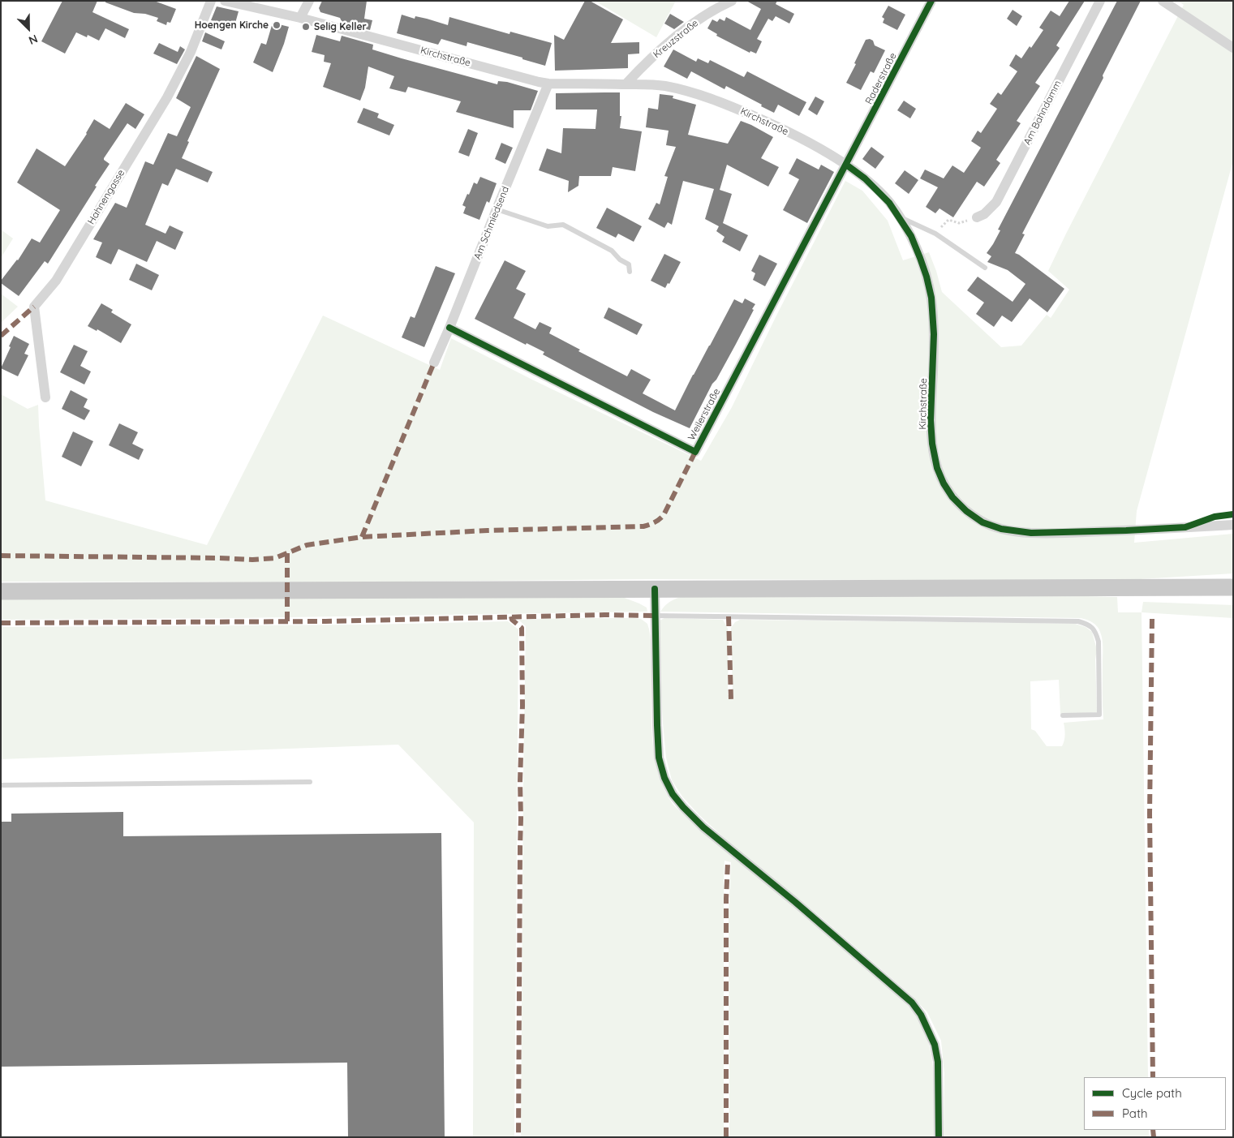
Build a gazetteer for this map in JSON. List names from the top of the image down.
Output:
{
  "streets": {
    "street": [
      "Kreuzstraße",
      "Kirchstraße",
      "Raderstraße",
      "Am Bahndamm",
      "Hahnengasse",
      "Am Schmiedsend",
      "Weilerstraße"
    ]
  },
  "crossings": [
    ["Kreuzstraße", "Kirchstraße"],
    ["Kirchstraße", "Raderstraße"],
    ["Kirchstraße", "Am Schmiedsend"],
    ["Kirchstraße", "Weilerstraße"],
    ["Raderstraße", "Weilerstraße"],
    ["Am Schmiedsend", "Weilerstraße"]
  ],
  "places": ["Hoengen Kirche", "Selig Keller"],
  "legend": ["Cycle path", "Path"],
  "north": "bottom right"
}
